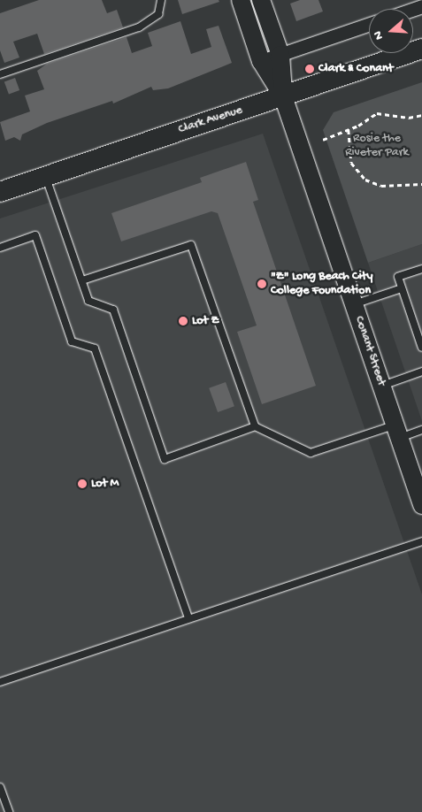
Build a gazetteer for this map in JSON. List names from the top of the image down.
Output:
{
  "streets": {
    "main road": ["Clark Avenue"],
    "street": ["Conant Street"]
  },
  "crossings": [
    ["Clark Avenue", "Conant Street"]
  ],
  "parks": ["Rosie the Riveter Park"],
  "places": [
    "Clark & Conant",
    "\"Z\" Long Beach City College Foundation",
    "Lot Z",
    "Lot M"
  ],
  "north": "left"
}
